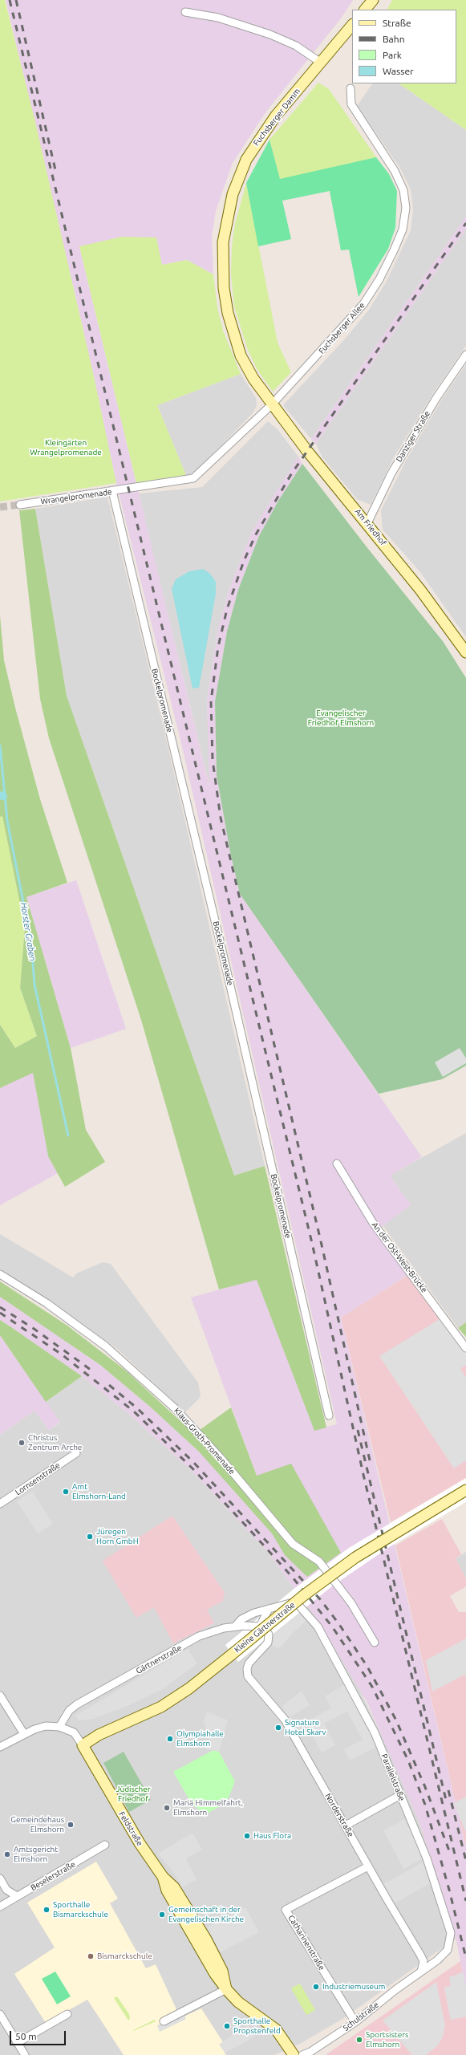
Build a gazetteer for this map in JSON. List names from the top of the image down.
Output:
{
  "streets": {
    "main road": [
      "Fuchsberger Damm",
      "Am Friedhof",
      "Kleine Gärtnerstraße",
      "Feldstraße"
    ],
    "street": [
      "Fuchsberger Allee",
      "Danziger Straße",
      "Wrangelpromenade",
      "Bockelpromenade",
      "An der Ost-West-Brücke",
      "Klaus-Groth-Promenade",
      "Lornsenstraße",
      "Gärtnerstraße",
      "Parallelstraße",
      "Norderstraße",
      "Beselerstraße",
      "Catharinenstraße",
      "Schulstraße"
    ]
  },
  "crossings": [
    ["Fuchsberger Damm", "Fuchsberger Allee"],
    ["Fuchsberger Damm", "Am Friedhof"],
    ["Fuchsberger Allee", "Wrangelpromenade"],
    ["Fuchsberger Allee", "Am Friedhof"],
    ["Danziger Straße", "Am Friedhof"],
    ["Wrangelpromenade", "Bockelpromenade"],
    ["Kleine Gärtnerstraße", "Feldstraße"],
    ["Gärtnerstraße", "Parallelstraße"],
    ["Parallelstraße", "Schulstraße"],
    ["Norderstraße", "Catharinenstraße"],
    ["Norderstraße", "Schulstraße"],
    ["Catharinenstraße", "Schulstraße"]
  ],
  "water": ["Horster Graben"],
  "parks": ["Kleingärten Wrangelpromenade", "Evangelischer Friedhof Elmshorn", "Jüdischer Friedhof"],
  "places": [
    "Christus Zentrum Arche",
    "Amt Elmshorn-Land",
    "Jüregen Horn GmbH",
    "Signature Hotel Skarv",
    "Olympiahalle Elmshorn",
    "Mariä Himmelfahrt, Elmshorn",
    "Gemeindehaus Elmshorn",
    "Haus Flora",
    "Amtsgericht Elmshorn",
    "Sporthalle Bismarckschule",
    "Gemeinschaft in der Evangelischen Kirche",
    "Bismarckschule",
    "Industriemuseum",
    "Sporthalle Propstenfeld",
    "Sportsisters Elmshorn"
  ],
  "legend": [
    "Straße",
    "Bahn",
    "Park",
    "Wasser"
  ],
  "scale_bar": "50 m"
}
